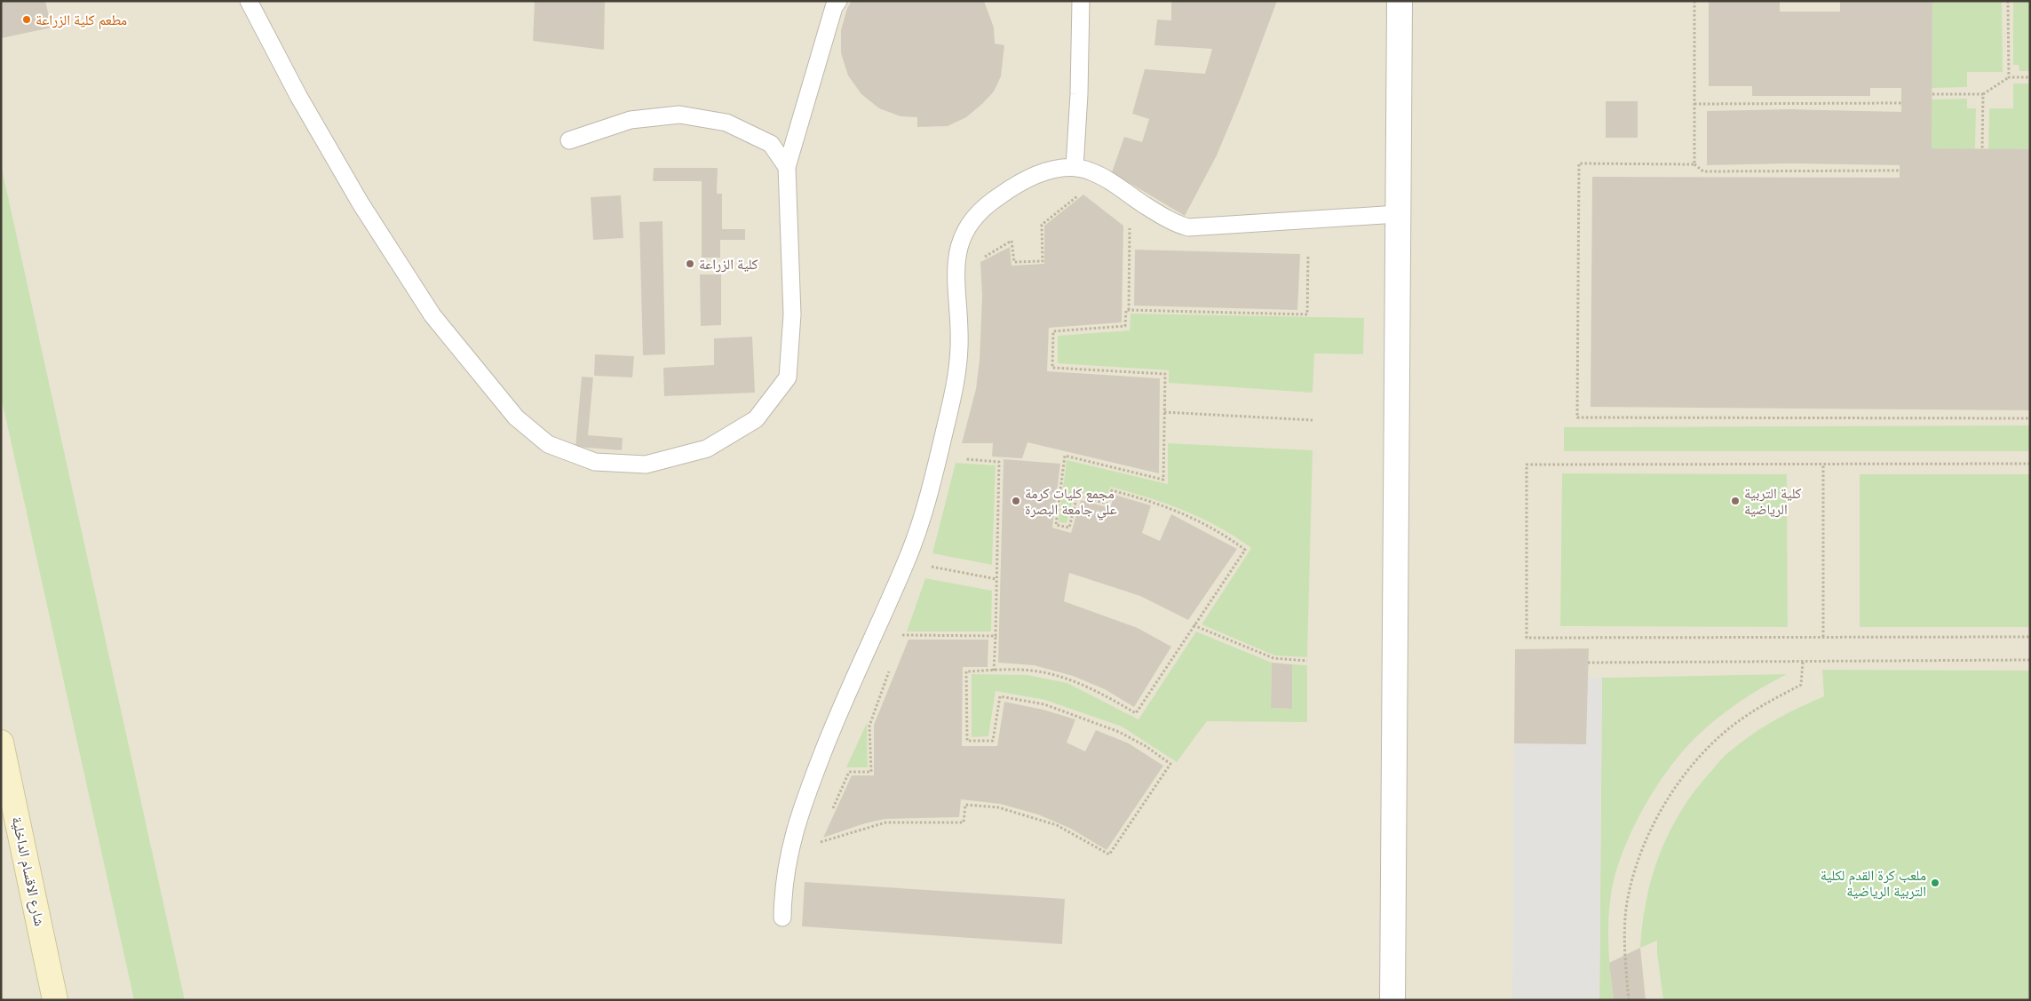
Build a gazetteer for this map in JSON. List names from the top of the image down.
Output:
{
  "streets": {
    "street": ["شارع الاقسام الداخلية"]
  },
  "places": [
    "مطعم كلية الزراعة",
    "كلية الزراعة",
    "مجمع كليات كرمة علي جامعة البصرة",
    "كلية التربية الرياضية",
    "ملعب كرة القدم لكلية التربية الرياضية"
  ]
}
